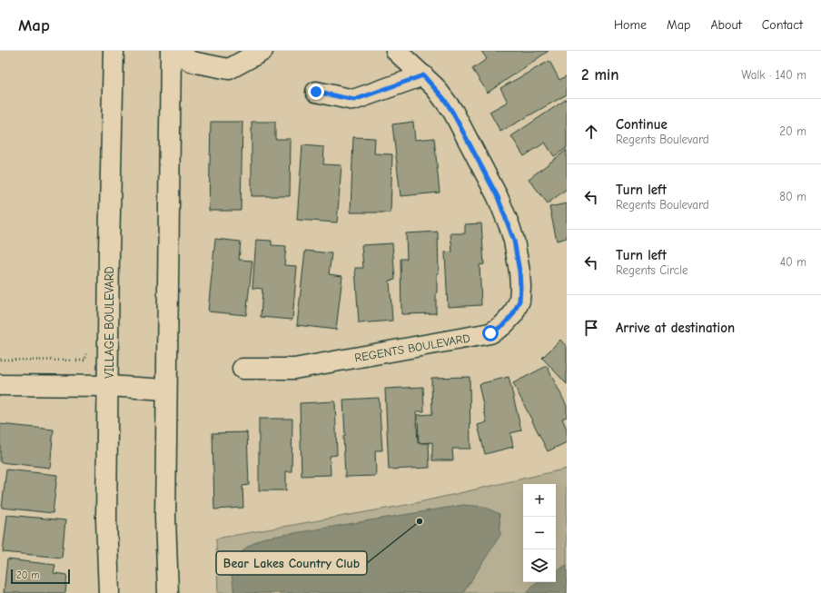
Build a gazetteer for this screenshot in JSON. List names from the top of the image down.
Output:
{
  "streets": {
    "street": ["VILLAGE BOULEVARD", "REGENTS BOULEVARD"]
  },
  "places": ["Bear Lakes Country Club"],
  "scale_bar": "20 m",
  "page": {
    "header": "Map",
    "nav": [
      "Home",
      "Map",
      "About",
      "Contact"
    ],
    "heading": ["2 min", "Walk · 140 m"],
    "list": [
      ["Continue", "Regents Boulevard", "20 m"],
      ["Turn left", "Regents Boulevard", "80 m"],
      ["Turn left", "Regents Circle", "40 m"],
      "Arrive at destination"
    ],
    "map_buttons": ["+", "−"],
    "scale": "20 m"
  }
}
